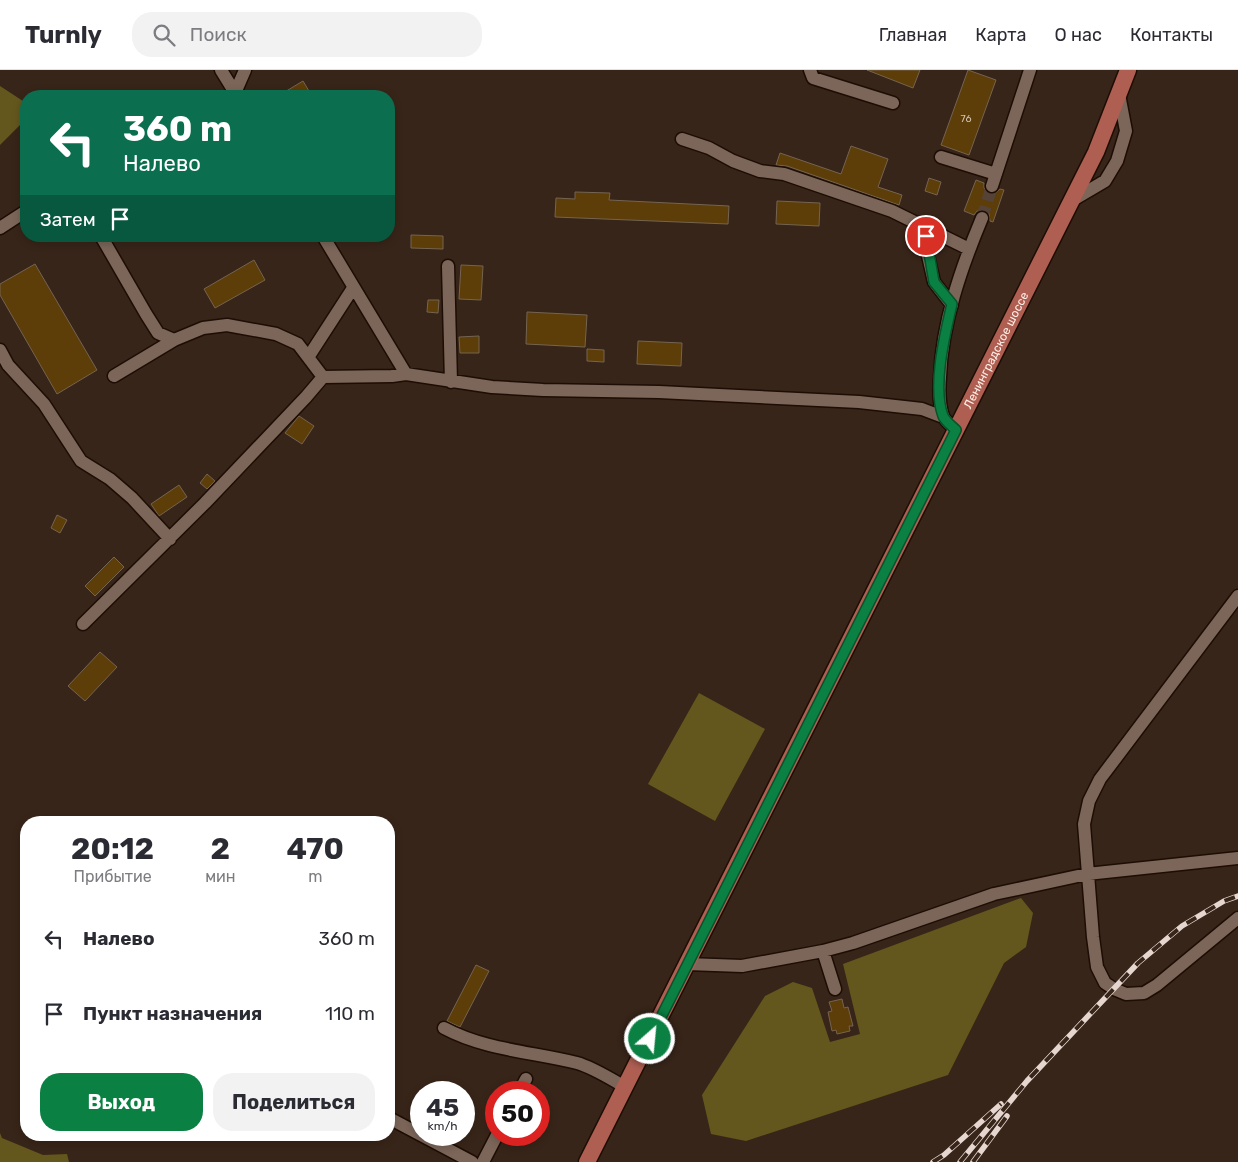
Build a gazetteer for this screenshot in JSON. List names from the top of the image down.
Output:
{
  "streets": {
    "main road": ["Ленинградское шоссе"]
  },
  "house_numbers": ["76"],
  "page": {
    "header": "Turnly",
    "search": "Поиск",
    "nav": [
      "Главная",
      "Карта",
      "О нас",
      "Контакты"
    ],
    "turn": ["360 m", "Налево"],
    "then": "Затем",
    "eta": [
      "20:12",
      "Прибытие",
      "2",
      "мин",
      "470",
      "m"
    ],
    "list": [
      {
        "name": "Налево",
        "value": "360 m"
      },
      {
        "name": "Пункт назначения",
        "value": "110 m"
      }
    ],
    "buttons": ["Выход", "Поделиться"],
    "speed": "45 km/h",
    "limit": "50"
  }
}
